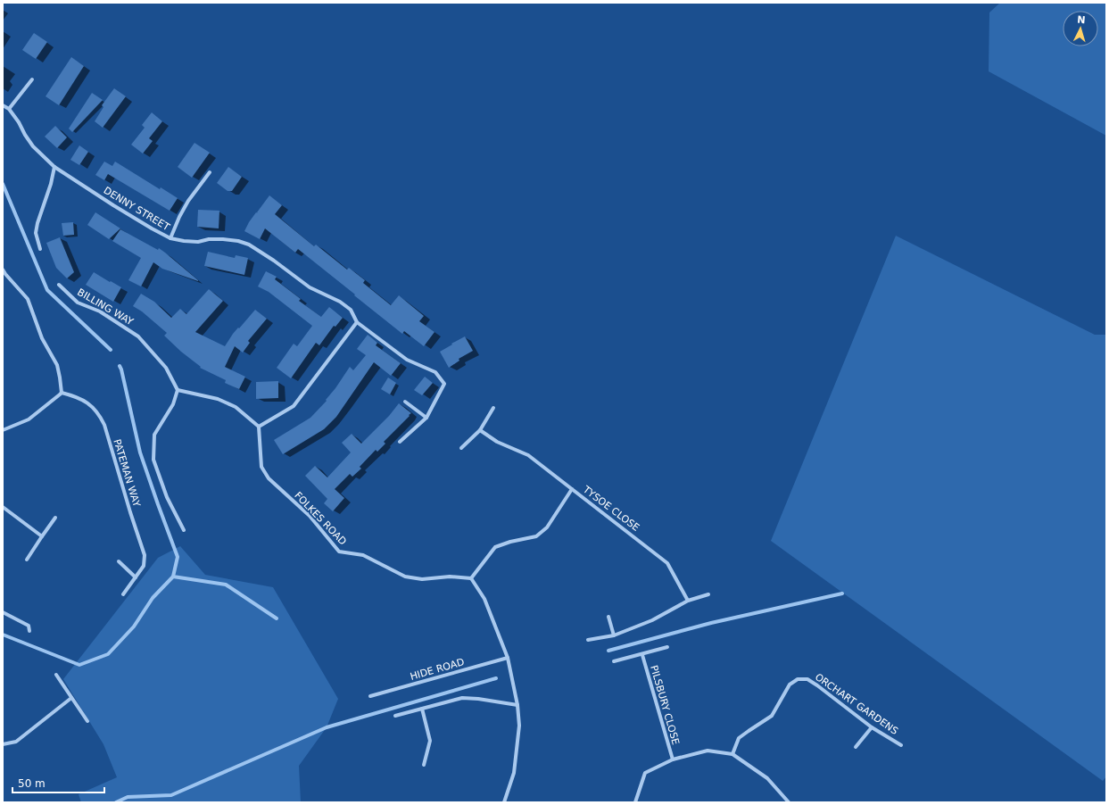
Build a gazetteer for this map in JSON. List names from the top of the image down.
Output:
{
  "streets": {
    "street": [
      "DENNY STREET",
      "BILLING WAY",
      "PATEMAN WAY",
      "TYSOE CLOSE",
      "FOLKES ROAD",
      "HIDE ROAD",
      "ORCHART GARDENS",
      "PILSBURY CLOSE"
    ]
  },
  "crossings": [
    ["TYSOE CLOSE", "FOLKES ROAD"]
  ],
  "scale_bar": "50 m",
  "north": "top"
}
